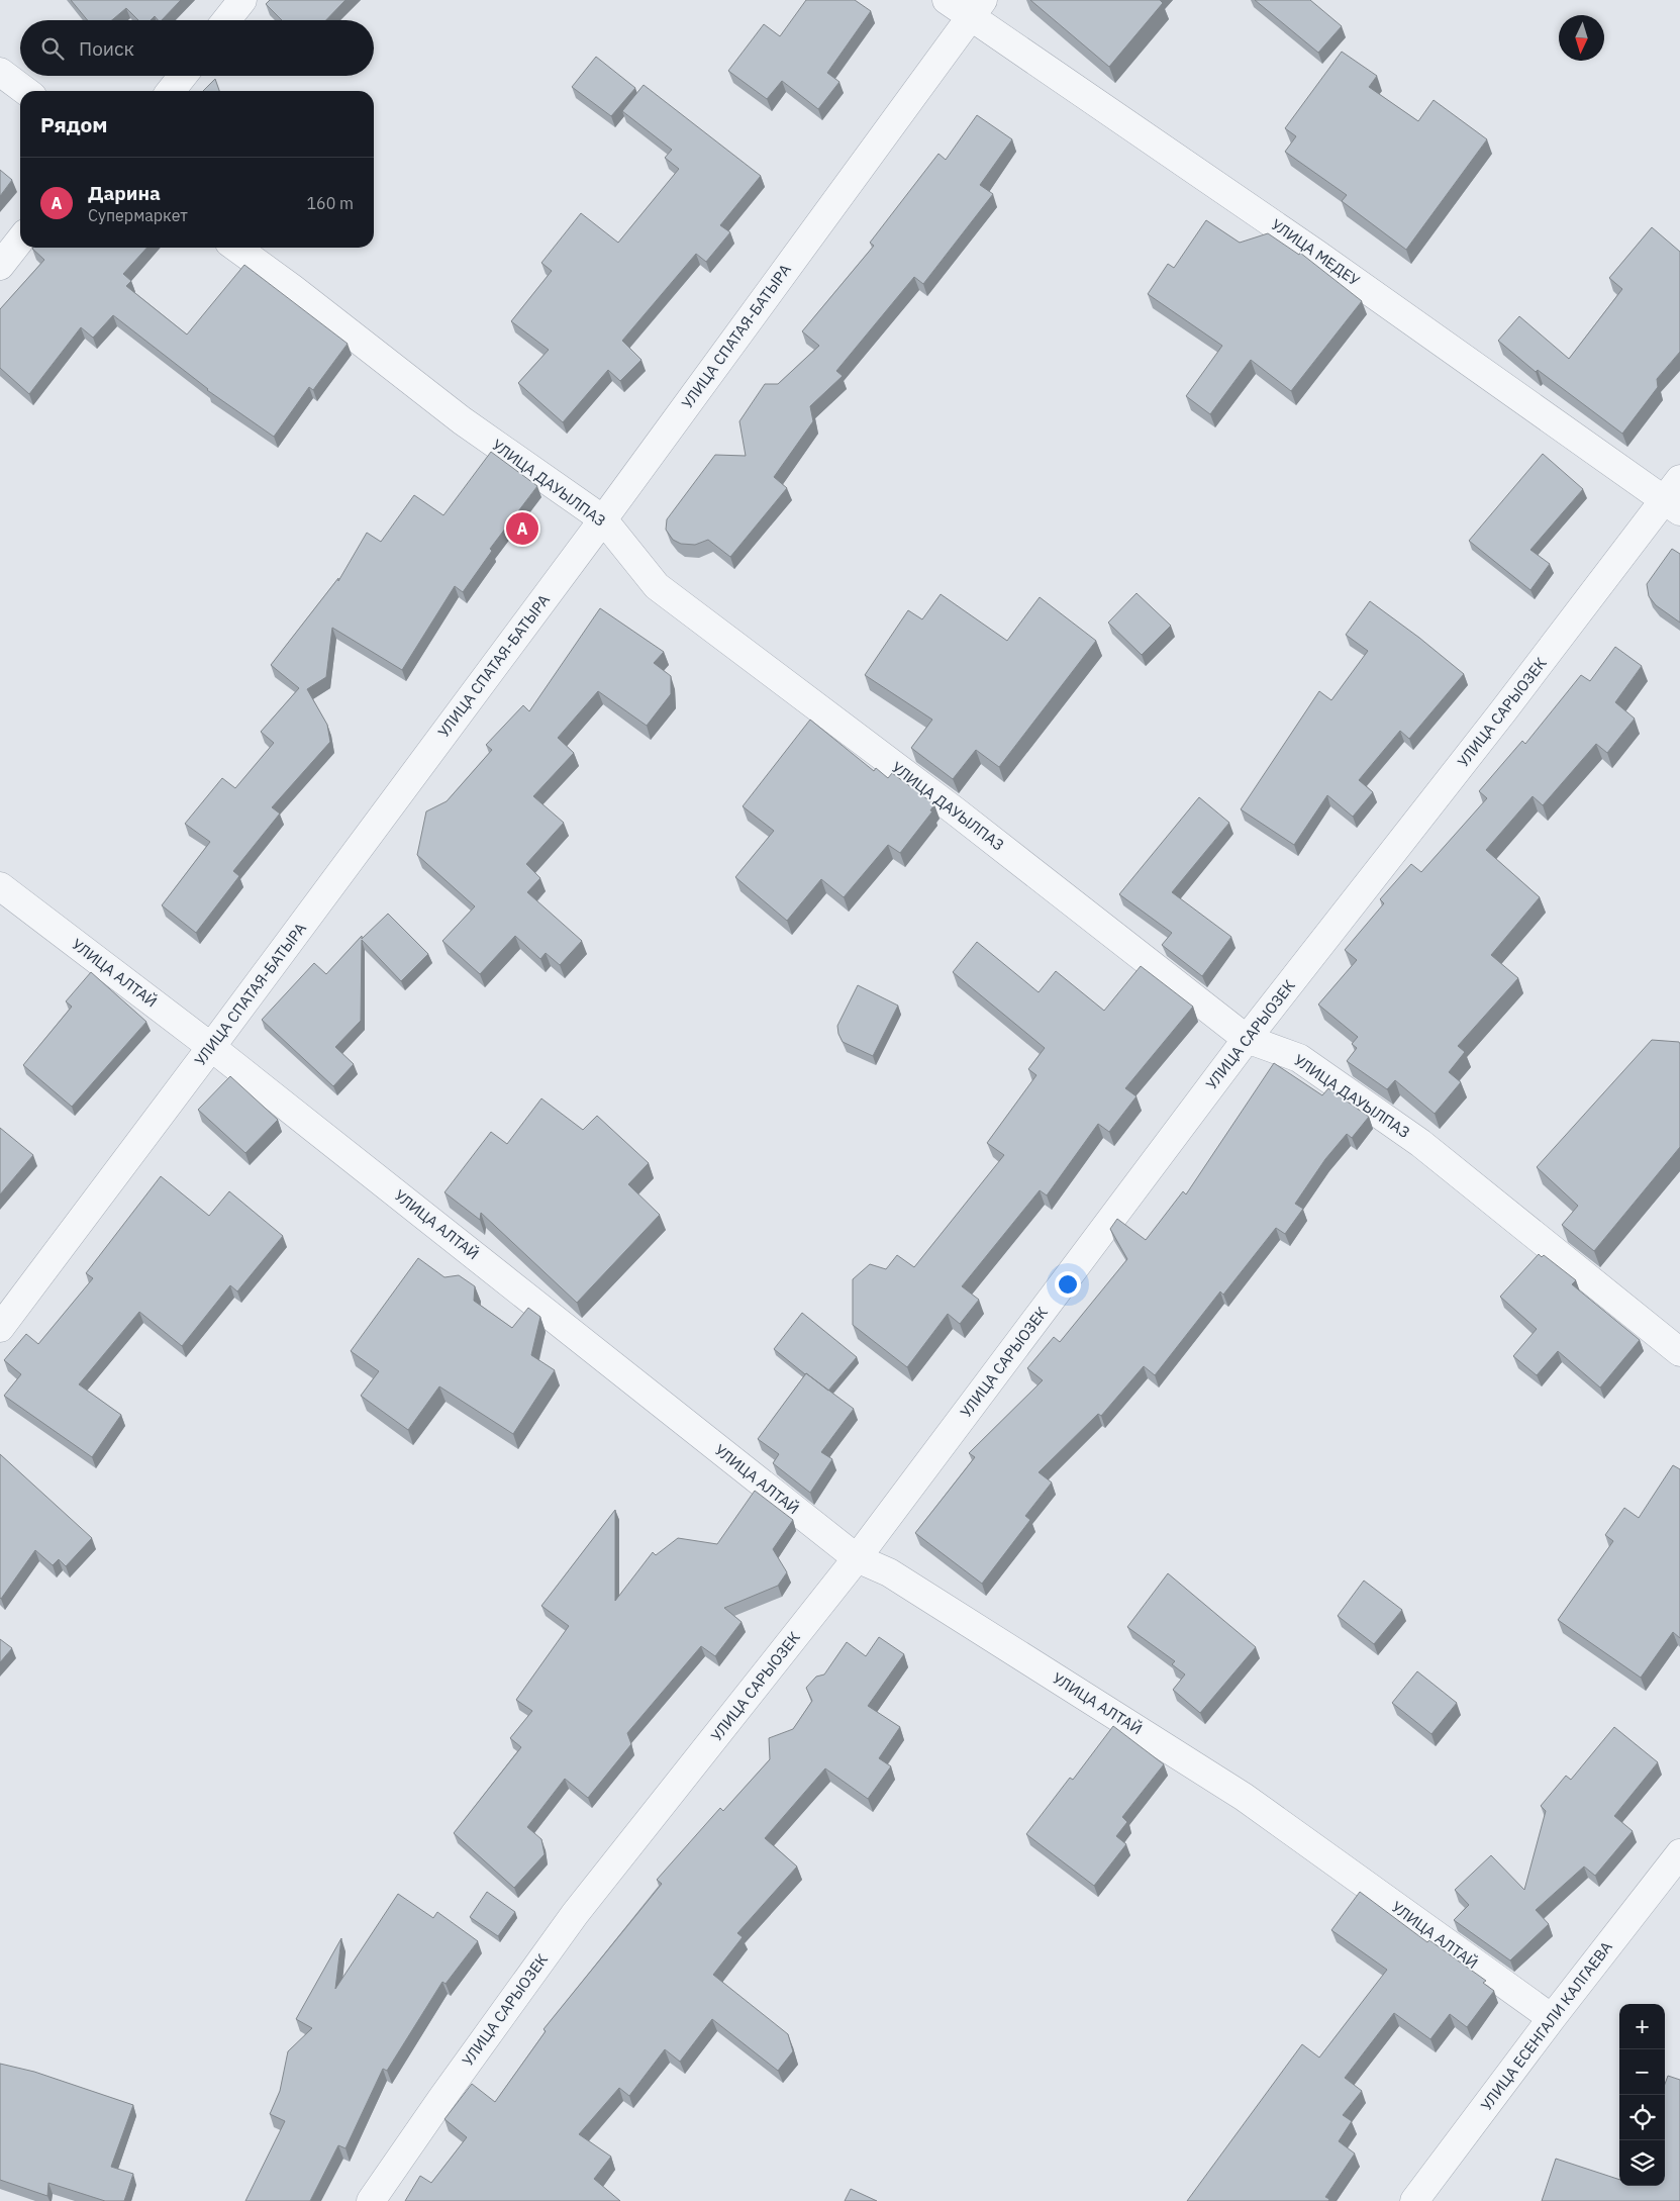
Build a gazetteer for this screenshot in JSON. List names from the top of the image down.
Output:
{
  "streets": {
    "street": [
      "УЛИЦА МЕДЕУ",
      "УЛИЦА СПАТАЯ-БАТЫРА",
      "УЛИЦА ДАУЫЛПАЗ",
      "УЛИЦА САРЫОЗЕК",
      "УЛИЦА АЛТАЙ",
      "УЛИЦА ЕСЕНГАЛИ КАЛГАЕВА"
    ]
  },
  "crossings": [
    ["УЛИЦА МЕДЕУ", "УЛИЦА СПАТАЯ-БАТЫРА"],
    ["УЛИЦА МЕДЕУ", "УЛИЦА САРЫОЗЕК"],
    ["УЛИЦА СПАТАЯ-БАТЫРА", "УЛИЦА ДАУЫЛПАЗ"],
    ["УЛИЦА СПАТАЯ-БАТЫРА", "УЛИЦА АЛТАЙ"],
    ["УЛИЦА ДАУЫЛПАЗ", "УЛИЦА САРЫОЗЕК"],
    ["УЛИЦА САРЫОЗЕК", "УЛИЦА АЛТАЙ"],
    ["УЛИЦА АЛТАЙ", "УЛИЦА ЕСЕНГАЛИ КАЛГАЕВА"]
  ],
  "north": "bottom",
  "page": {
    "search": "Поиск",
    "heading": "Рядом",
    "list": [
      {
        "mark": "A",
        "name": "Дарина",
        "note": "Супермаркет",
        "value": "160 m"
      }
    ],
    "pins": "A",
    "map_buttons": ["+", "−"]
  }
}
